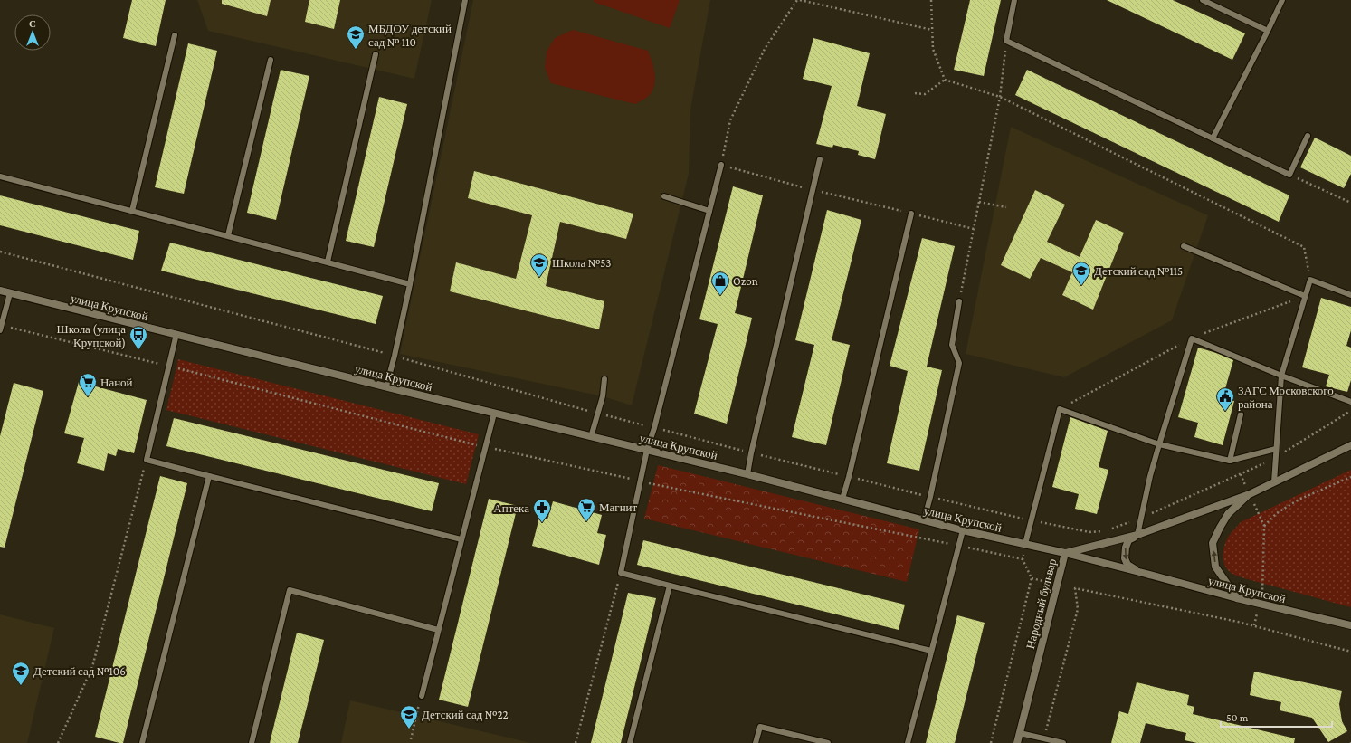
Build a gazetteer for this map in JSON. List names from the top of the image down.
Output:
{
  "streets": {
    "street": ["улица Крупской", "Народный бульвар"]
  },
  "crossings": [
    ["улица Крупской", "Народный бульвар"]
  ],
  "places": {
    "school or university": [
      "МБДОУ детский сад № 110",
      "Школа №53",
      "Детский сад №115",
      "Детский сад №106",
      "Детский сад №22"
    ],
    "shop": ["Ozon"],
    "bus stop": ["Школа (улица Крупской)"],
    "supermarket": ["Наной", "Магнит"],
    "public building": ["ЗАГС Московского района"],
    "pharmacy": ["Аптека"]
  },
  "scale_bar": "50 m",
  "north": "top"
}
